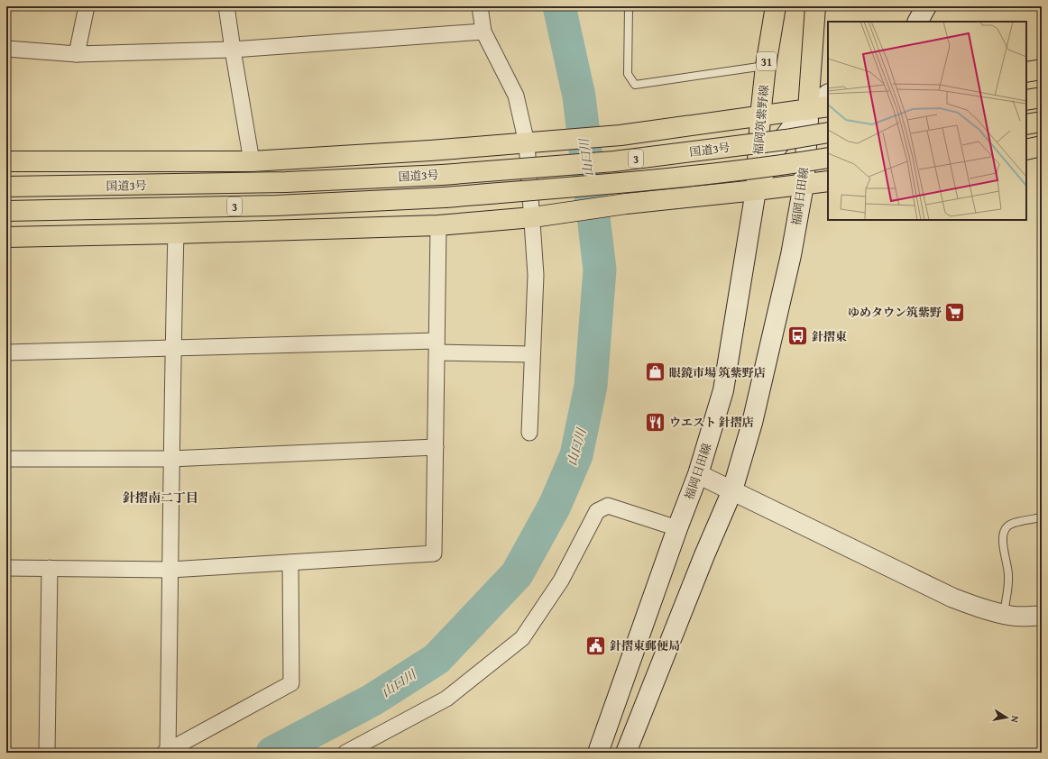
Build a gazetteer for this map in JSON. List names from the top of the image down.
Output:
{
  "streets": {
    "main road": [
      "31",
      "福岡筑紫野線",
      "国道3号",
      "3",
      "福岡日田線"
    ]
  },
  "crossings": [
    ["福岡筑紫野線", "福岡日田線"]
  ],
  "districts": ["針摺南二丁目"],
  "water": ["山口川"],
  "places": {
    "supermarket": ["ゆめタウン筑紫野"],
    "bus stop": ["針摺東"],
    "shop": ["眼鏡市場 筑紫野店"],
    "restaurant": ["ウエスト 針摺店"],
    "public building": ["針摺東郵便局"]
  },
  "north": "right"
}
